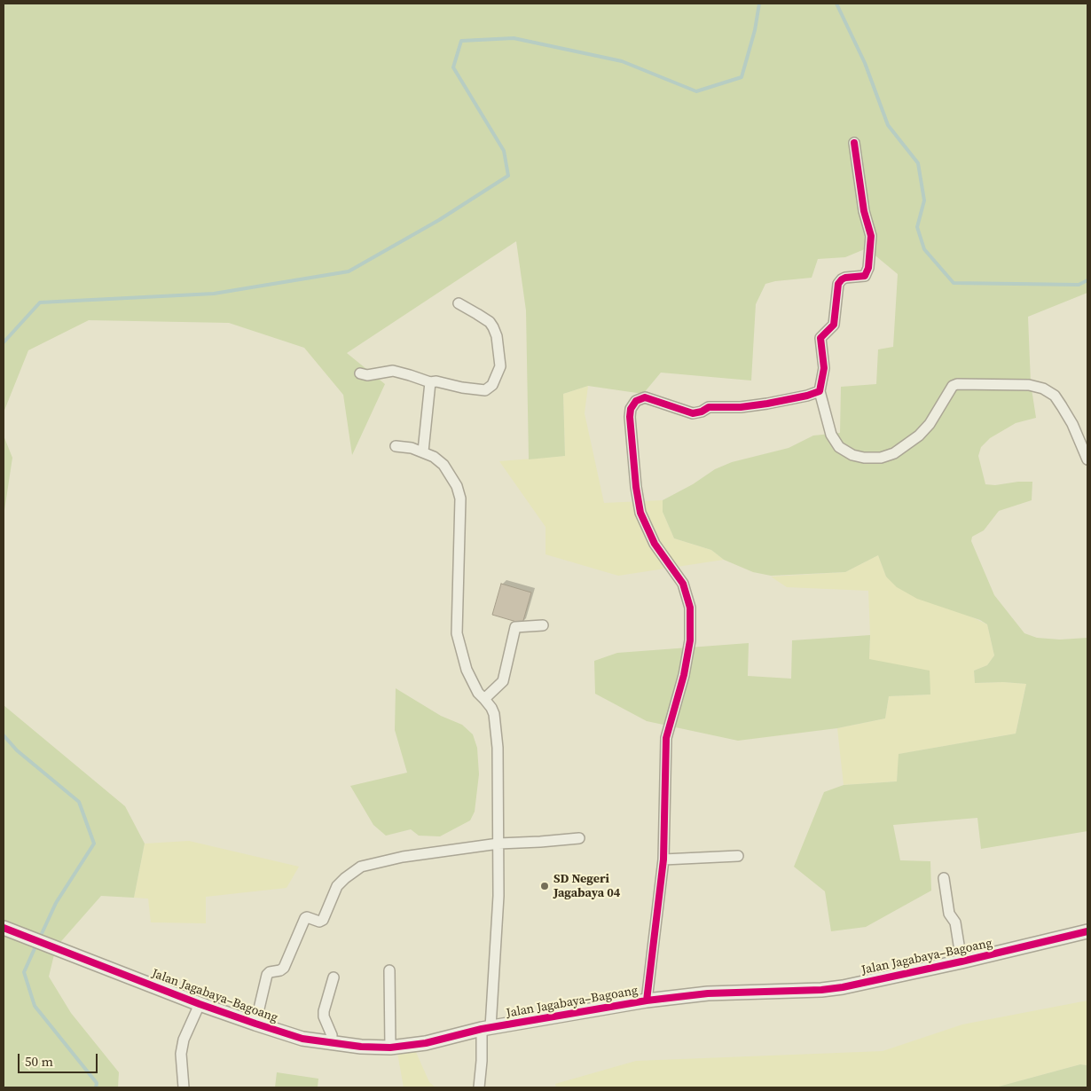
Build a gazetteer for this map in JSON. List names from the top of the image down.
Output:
{
  "streets": {
    "street": ["Jalan Jagabaya–Bagoang"]
  },
  "places": ["SD Negeri Jagabaya 04"],
  "scale_bar": "50 m"
}
